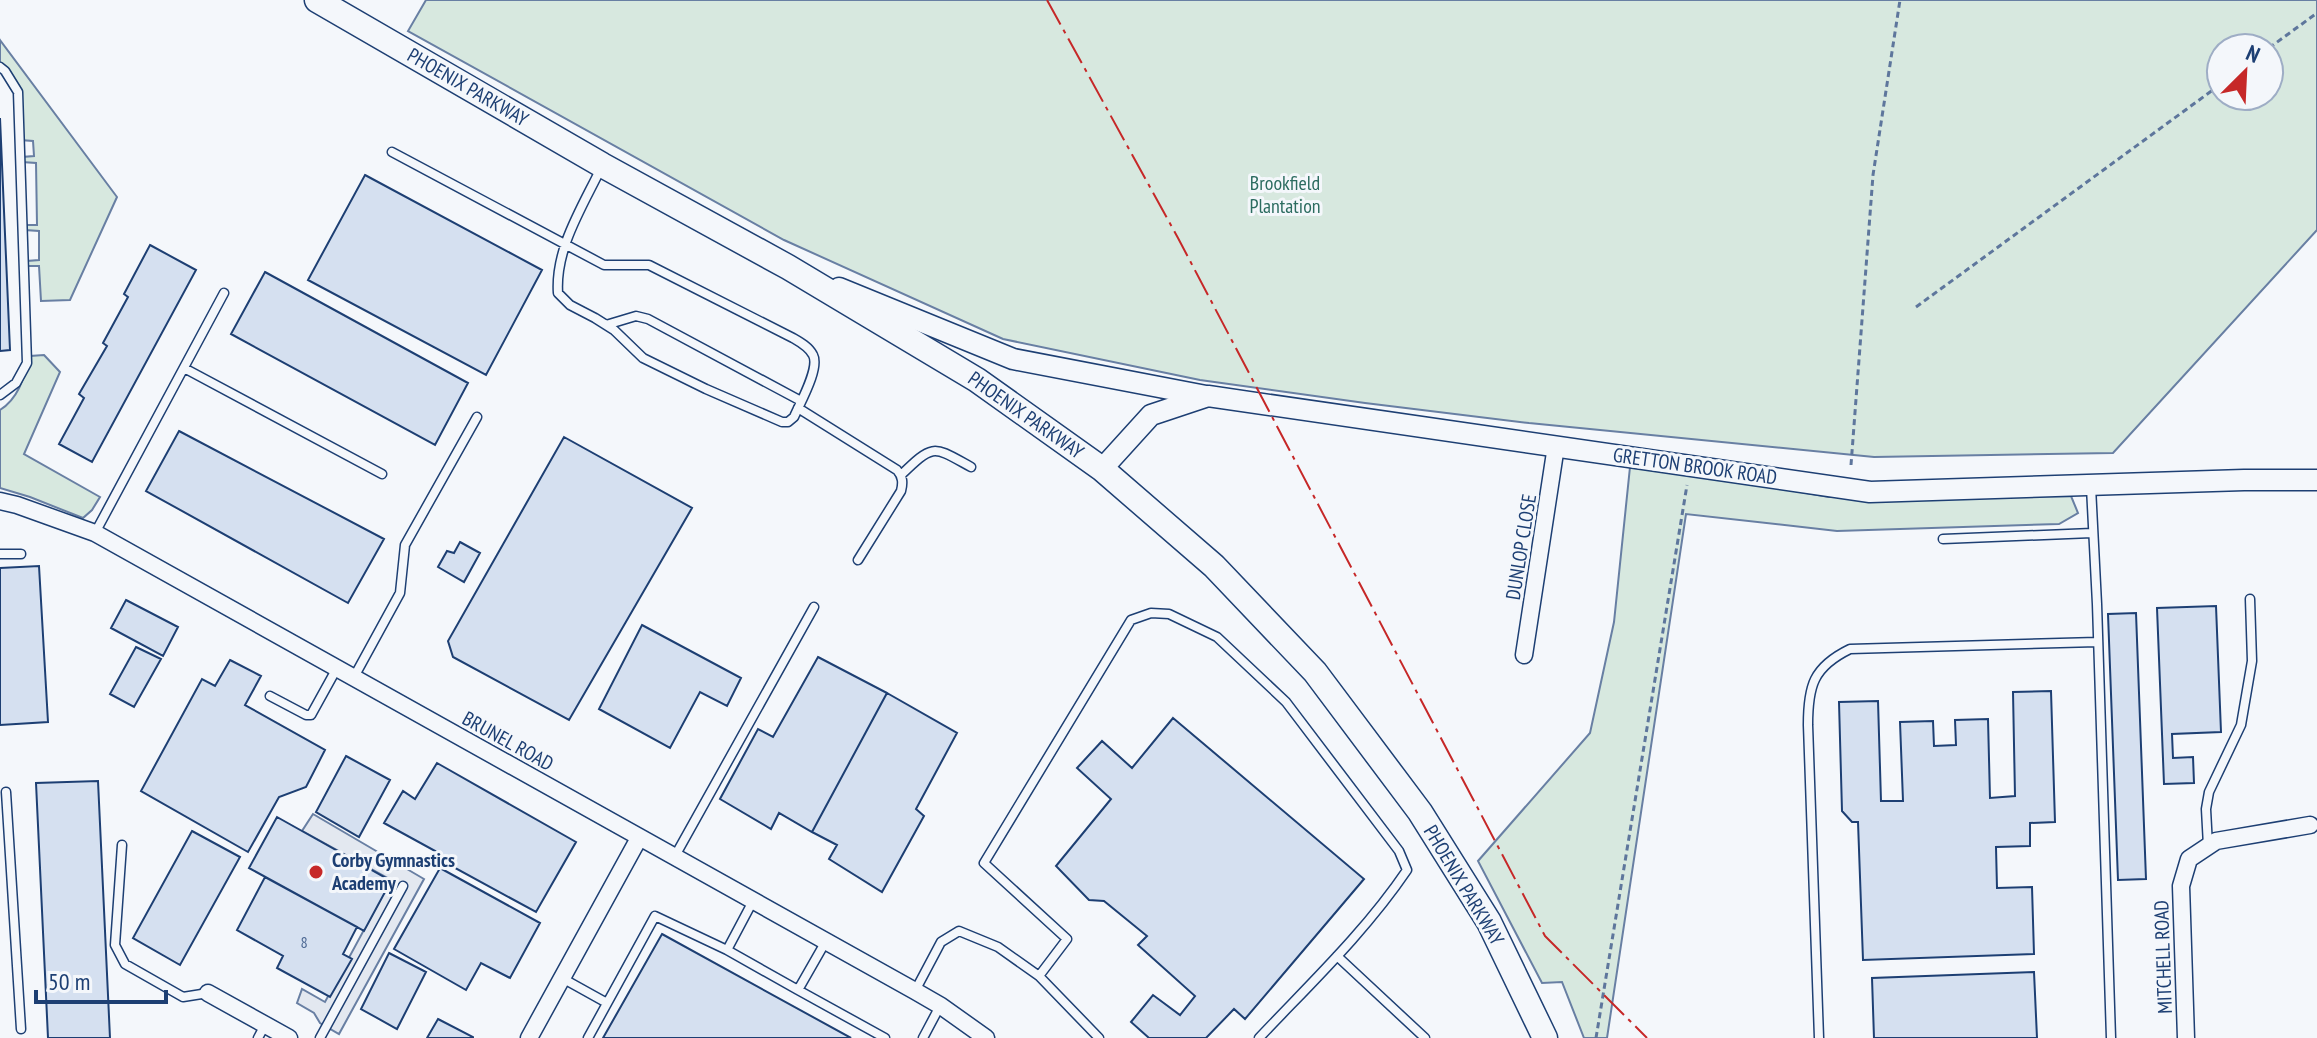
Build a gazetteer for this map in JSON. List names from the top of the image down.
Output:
{
  "streets": {
    "main road": ["PHOENIX PARKWAY"],
    "street": [
      "GRETTON BROOK ROAD",
      "DUNLOP CLOSE",
      "BRUNEL ROAD",
      "MITCHELL ROAD"
    ]
  },
  "crossings": [
    ["PHOENIX PARKWAY", "GRETTON BROOK ROAD"],
    ["GRETTON BROOK ROAD", "DUNLOP CLOSE"]
  ],
  "parks": ["Brookfield Plantation"],
  "places": ["Corby Gymnastics Academy"],
  "house_numbers": ["8"],
  "scale_bar": "50 m",
  "north": "top right"
}
